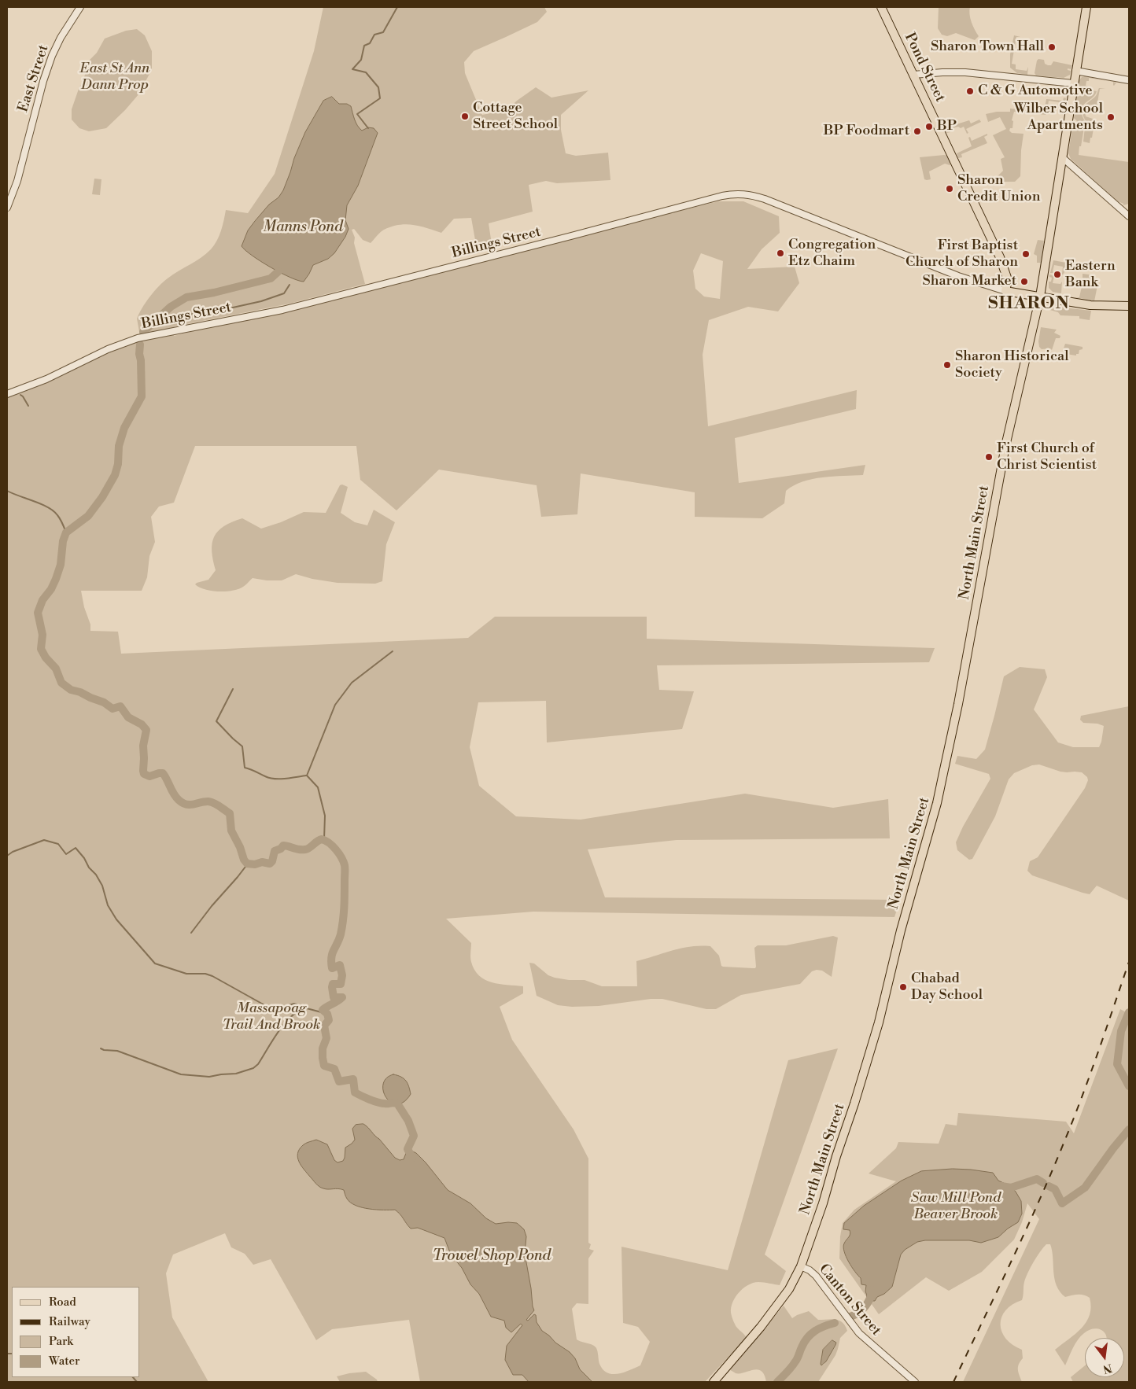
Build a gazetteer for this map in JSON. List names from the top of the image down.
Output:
{
  "streets": {
    "main road": ["Pond Street", "North Main Street"],
    "street": ["East Street", "Billings Street", "Canton Street"]
  },
  "crossings": [
    ["Pond Street", "Billings Street"],
    ["North Main Street", "Canton Street"]
  ],
  "districts": ["SHARON"],
  "water": ["Manns Pond", "Trowel Shop Pond"],
  "parks": ["East St Ann Dann Prop", "Massapoag Trail And Brook", "Saw Mill Pond Beaver Brook"],
  "places": [
    "Sharon Town Hall",
    "C & G Automotive",
    "Cottage Street School",
    "Wilber School Apartments",
    "BP",
    "BP Foodmart",
    "Sharon Credit Union",
    "Congregation Etz Chaim",
    "First Baptist Church of Sharon",
    "Eastern Bank",
    "Sharon Market",
    "Sharon Historical Society",
    "First Church of Christ Scientist",
    "Chabad Day School"
  ],
  "legend": [
    "Road",
    "Railway",
    "Park",
    "Water"
  ],
  "north": "bottom"
}
